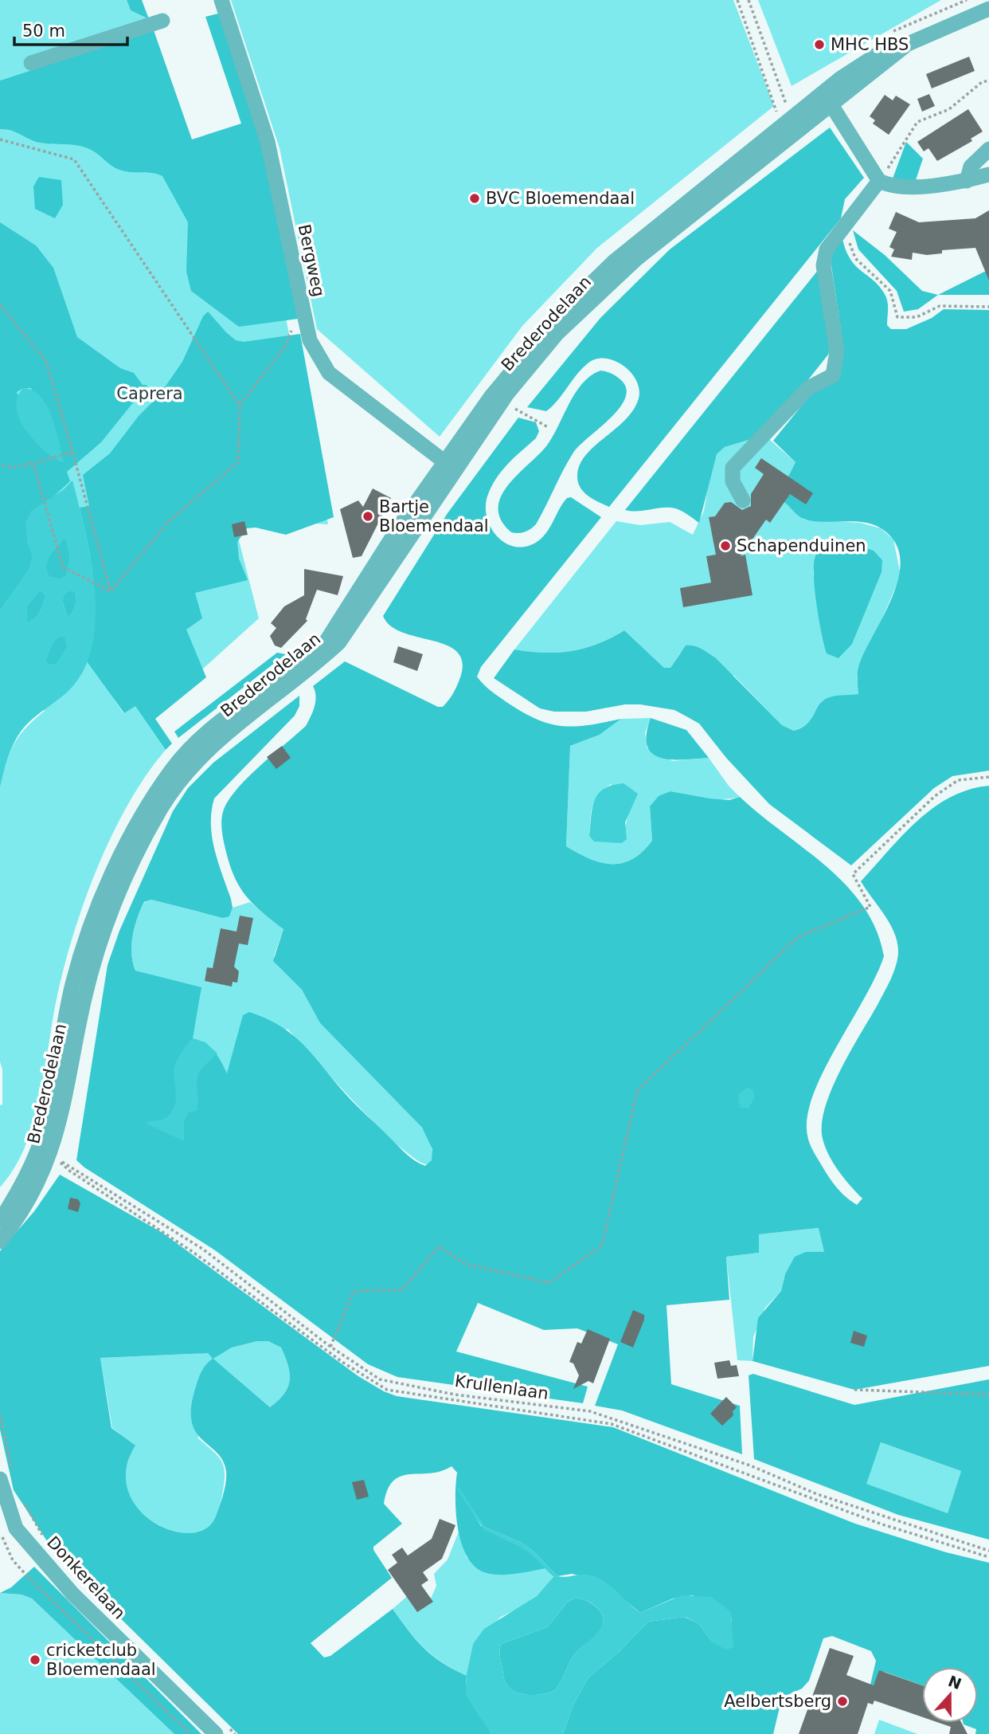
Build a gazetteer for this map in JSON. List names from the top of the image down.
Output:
{
  "streets": {
    "street": ["Bergweg", "Brederodelaan", "Donkerelaan"],
    "path": ["Krullenlaan"]
  },
  "crossings": [
    ["Bergweg", "Brederodelaan"],
    ["Brederodelaan", "Krullenlaan"]
  ],
  "parks": ["Caprera"],
  "places": [
    "MHC HBS",
    "BVC Bloemendaal",
    "Bartje Bloemendaal",
    "Schapenduinen",
    "cricketclub Bloemendaal",
    "Aelbertsberg"
  ],
  "scale_bar": "50 m",
  "north": "top"
}
